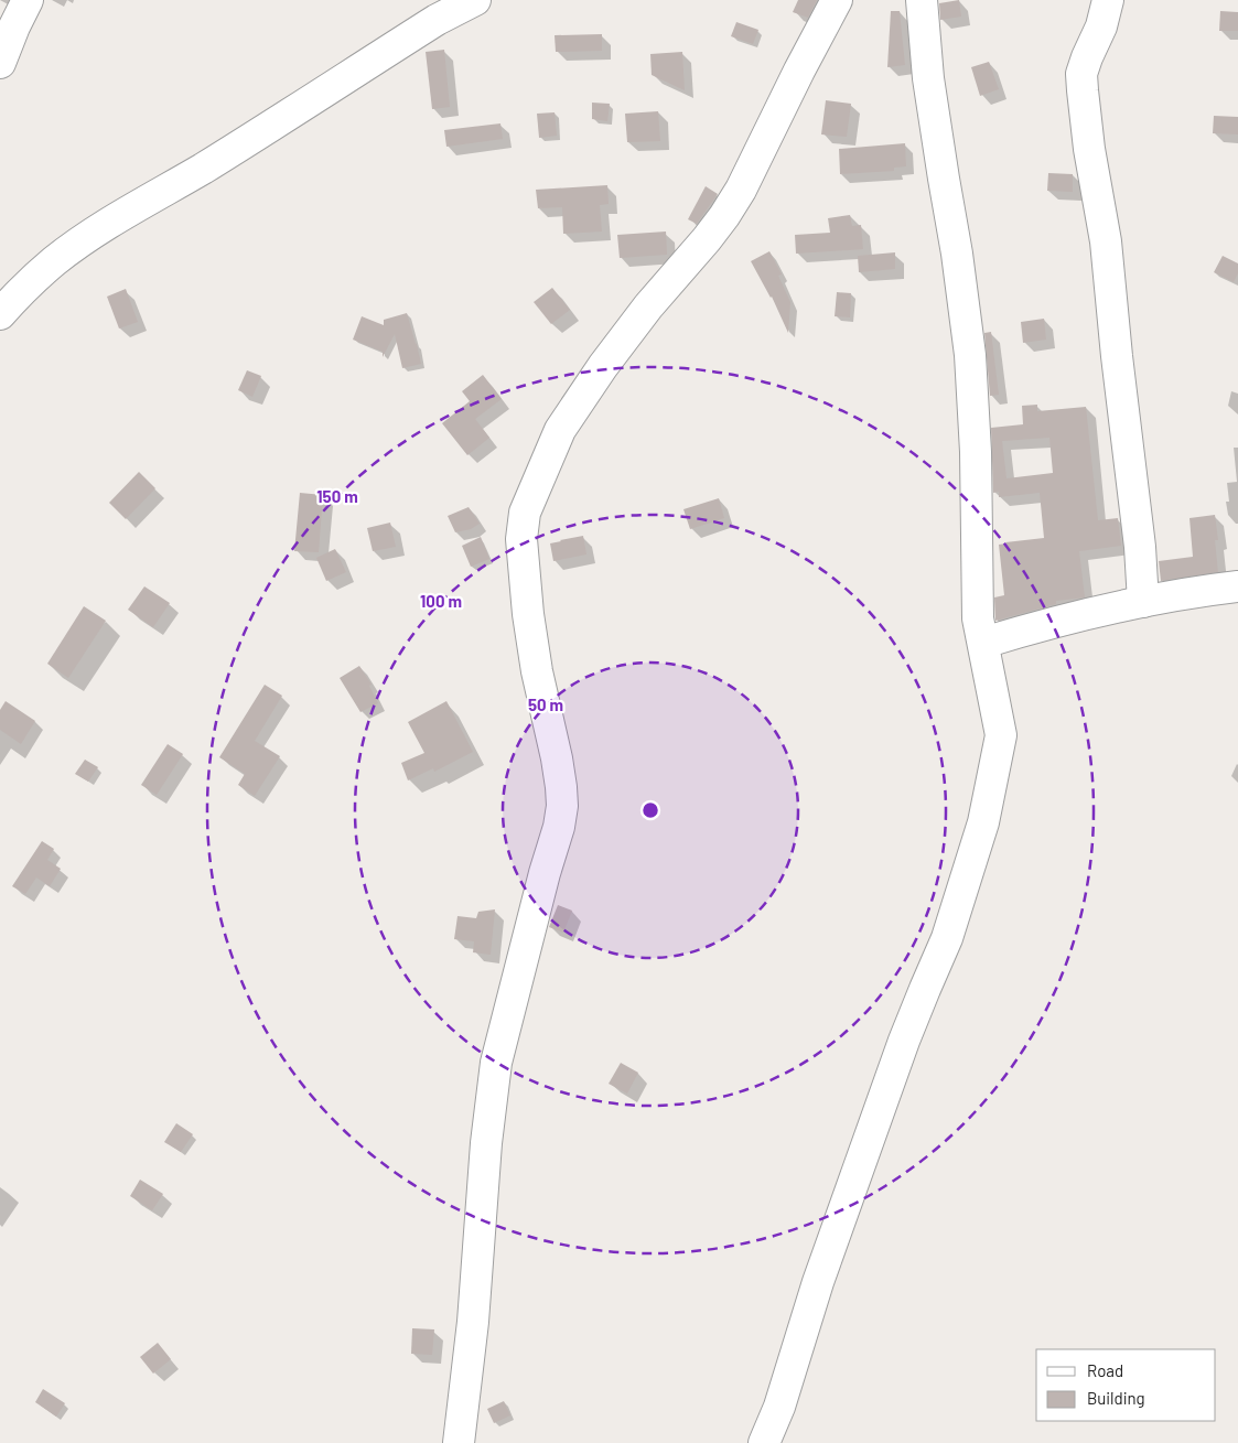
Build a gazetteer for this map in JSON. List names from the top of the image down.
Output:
{
  "legend": ["Road", "Building"],
  "rings": ["150 m", "100 m", "50 m"]
}
